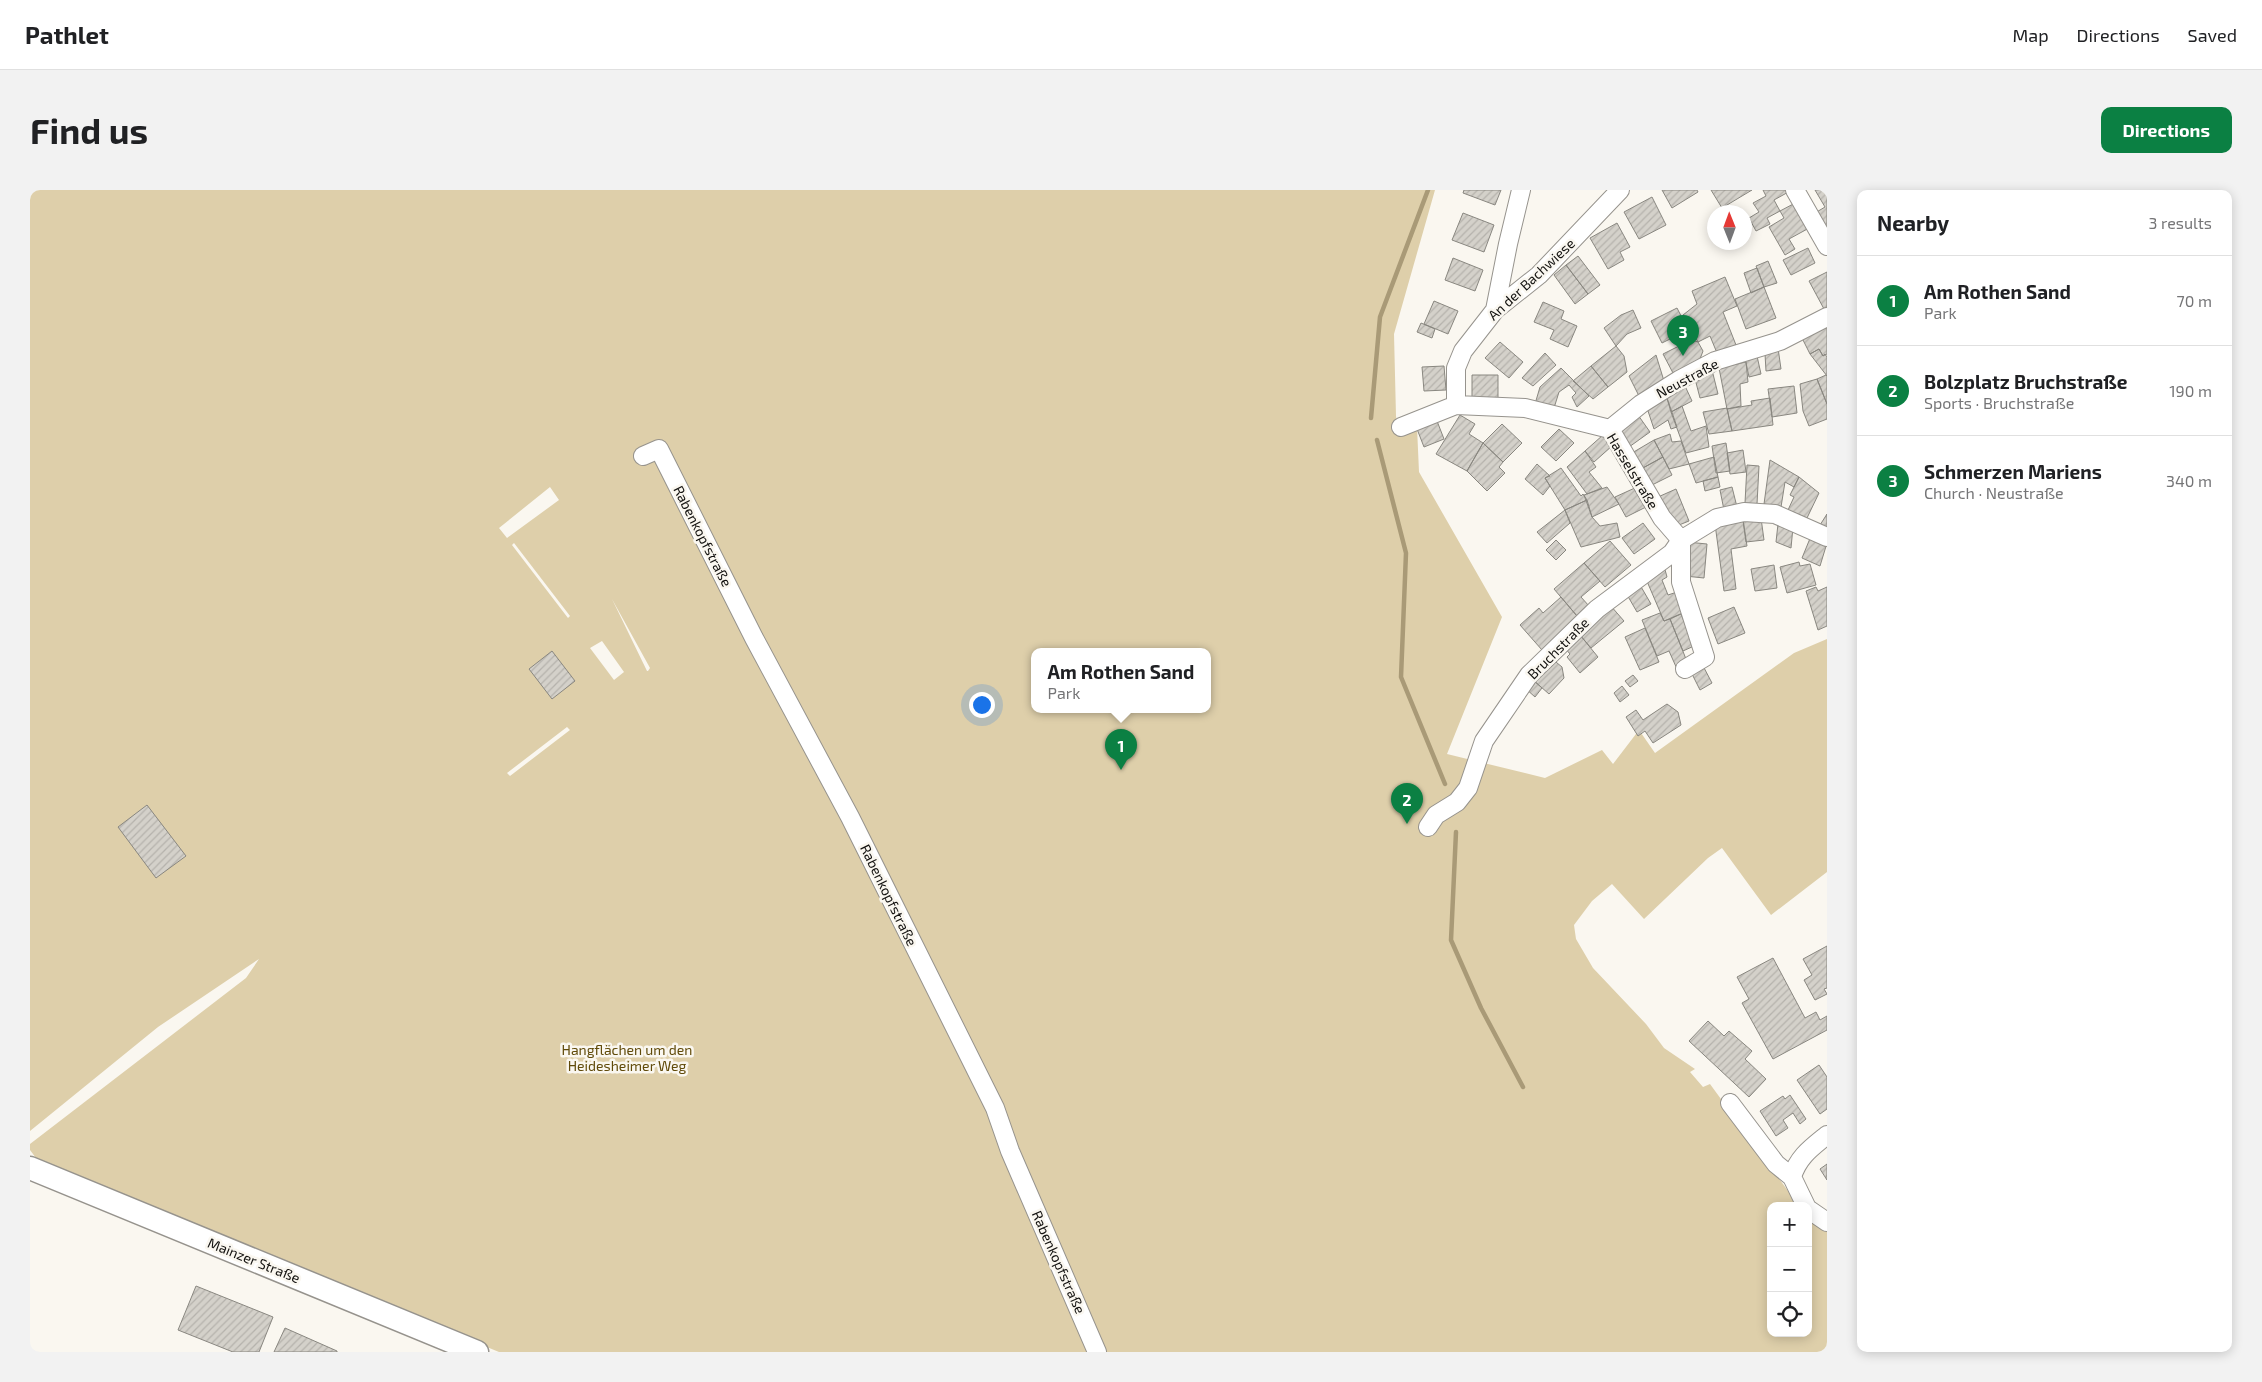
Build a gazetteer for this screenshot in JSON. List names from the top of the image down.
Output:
{
  "streets": {
    "main road": ["Mainzer Straße"],
    "street": [
      "An der Bachwiese",
      "Neustraße",
      "Hasselstraße",
      "Rabenkopfstraße",
      "Bruchstraße"
    ]
  },
  "crossings": [
    ["An der Bachwiese", "Hasselstraße"],
    ["Neustraße", "Hasselstraße"],
    ["Hasselstraße", "Bruchstraße"]
  ],
  "parks": ["Hangflächen um den Heidesheimer Weg"],
  "north": "top",
  "page": {
    "header": "Pathlet",
    "nav": ["Map", "Directions", "Saved"],
    "buttons": "Directions",
    "title": "Find us",
    "heading": ["Nearby", "3 results"],
    "list": [
      {
        "mark": "1",
        "name": "Am Rothen Sand",
        "note": "Park",
        "value": "70 m"
      },
      {
        "mark": "2",
        "name": "Bolzplatz Bruchstraße",
        "note": "Sports · Bruchstraße",
        "value": "190 m"
      },
      {
        "mark": "3",
        "name": "Schmerzen Mariens",
        "note": "Church · Neustraße",
        "value": "340 m"
      }
    ],
    "pins": ["3", "1", "2"],
    "popup": ["Am Rothen Sand", "Park"],
    "map_buttons": ["+", "−"]
  }
}
